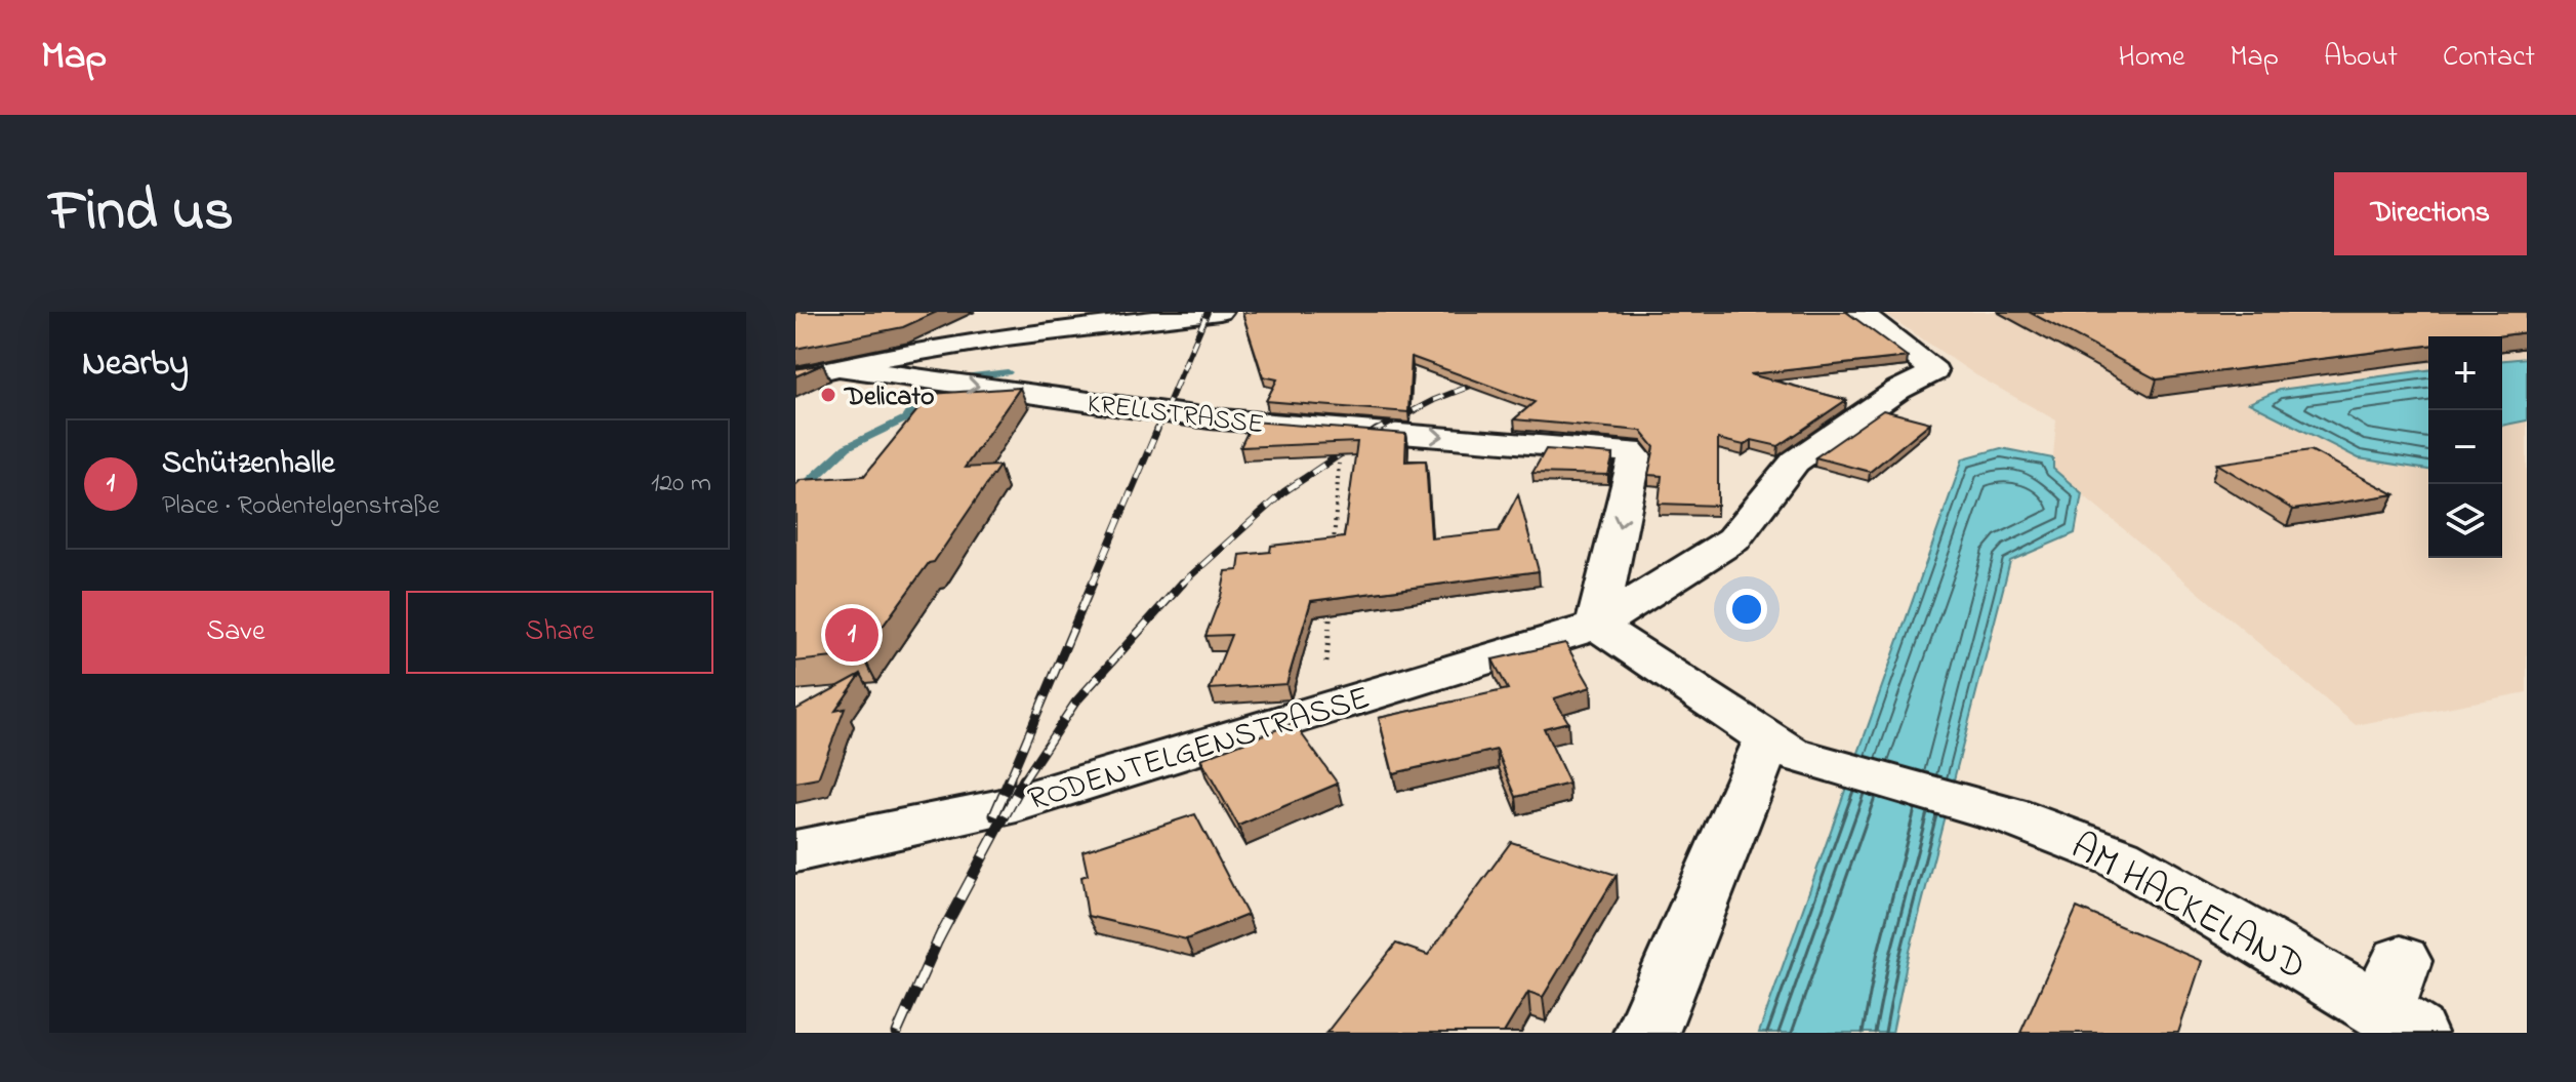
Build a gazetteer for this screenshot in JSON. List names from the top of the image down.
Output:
{
  "streets": {
    "street": ["KRELLSTRASSE", "RODENTELGENSTRASSE", "AM HACKELAND"]
  },
  "crossings": [
    ["KRELLSTRASSE", "RODENTELGENSTRASSE"],
    ["KRELLSTRASSE", "AM HACKELAND"],
    ["RODENTELGENSTRASSE", "AM HACKELAND"]
  ],
  "one_way": ["KRELLSTRASSE"],
  "places": ["Delicato"],
  "page": {
    "header": "Map",
    "nav": [
      "Home",
      "Map",
      "About",
      "Contact"
    ],
    "title": "Find us",
    "buttons": [
      "Directions",
      ["Save", "Share"]
    ],
    "heading": "Nearby",
    "map_buttons": ["+", "−"],
    "list": [
      {
        "mark": "1",
        "name": "Schützenhalle",
        "note": "Place · Rodentelgenstraße",
        "value": "120 m"
      }
    ],
    "pins": "1"
  }
}
